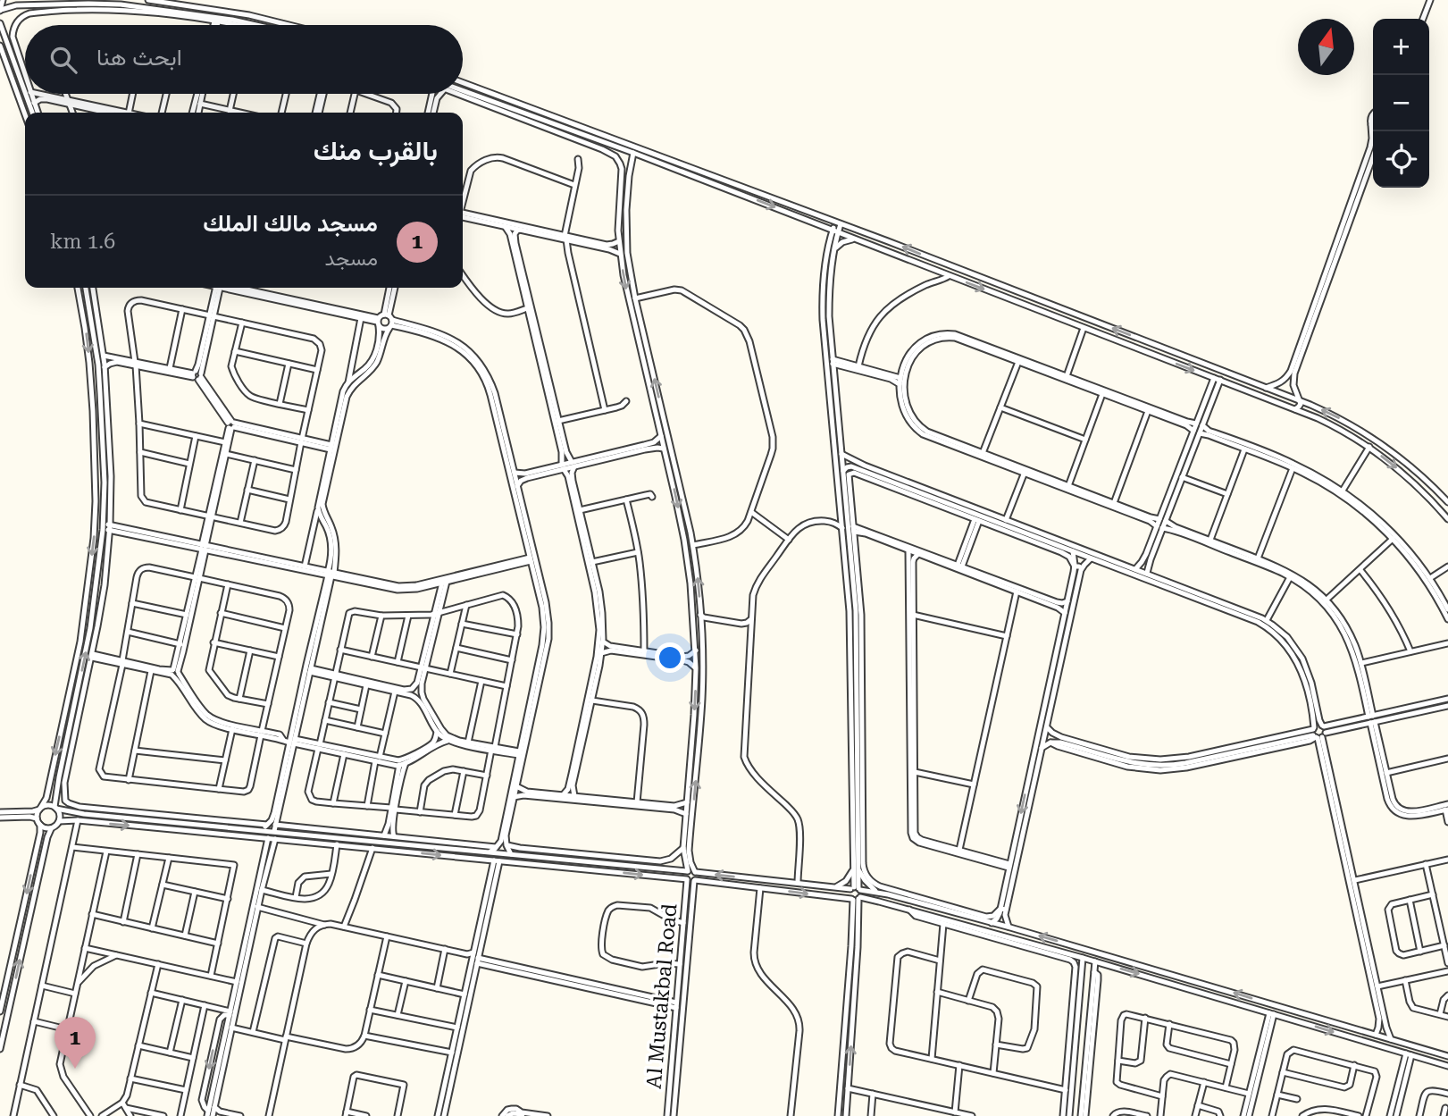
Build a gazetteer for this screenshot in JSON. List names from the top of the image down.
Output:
{
  "streets": {
    "street": ["Al Mustakbal Road"]
  },
  "north": "top",
  "page": {
    "map_buttons": ["+", "−"],
    "search": "ابحث هنا",
    "heading": "بالقرب منك",
    "list": [
      {
        "mark": "1",
        "name": "مسجد مالك الملك",
        "note": "مسجد",
        "value": "1.6 km"
      }
    ],
    "pins": "1"
  }
}
